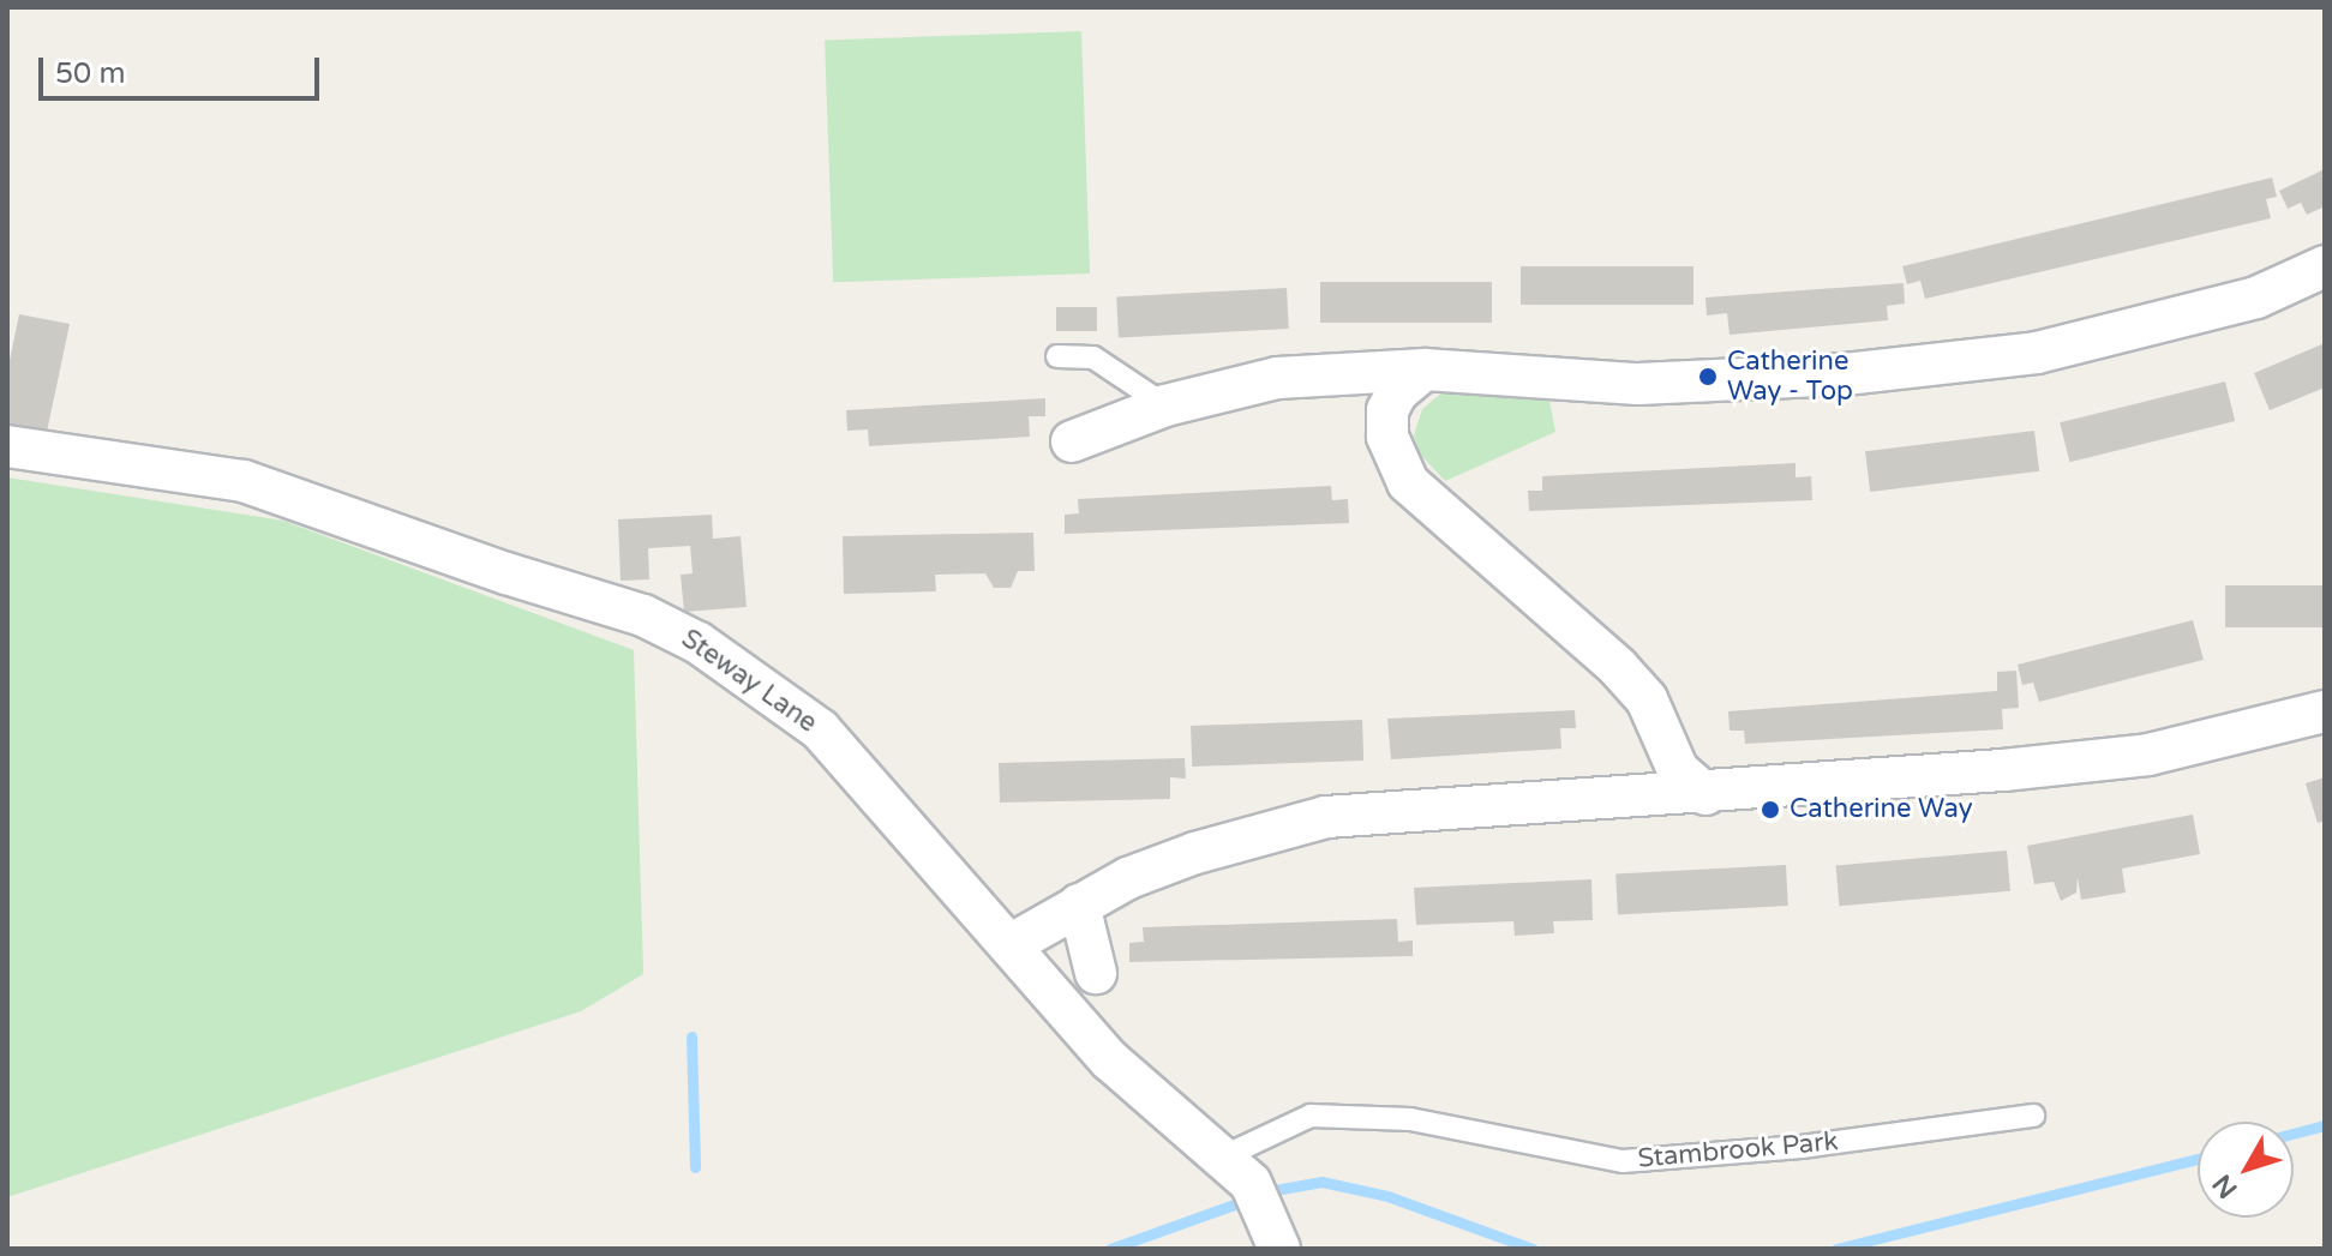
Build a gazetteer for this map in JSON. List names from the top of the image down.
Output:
{
  "streets": {
    "street": ["Steway Lane"],
    "lane": ["Stambrook Park"]
  },
  "crossings": [
    ["Steway Lane", "Stambrook Park"]
  ],
  "places": ["Catherine Way - Top", "Catherine Way"],
  "scale_bar": "50 m",
  "north": "bottom left"
}
